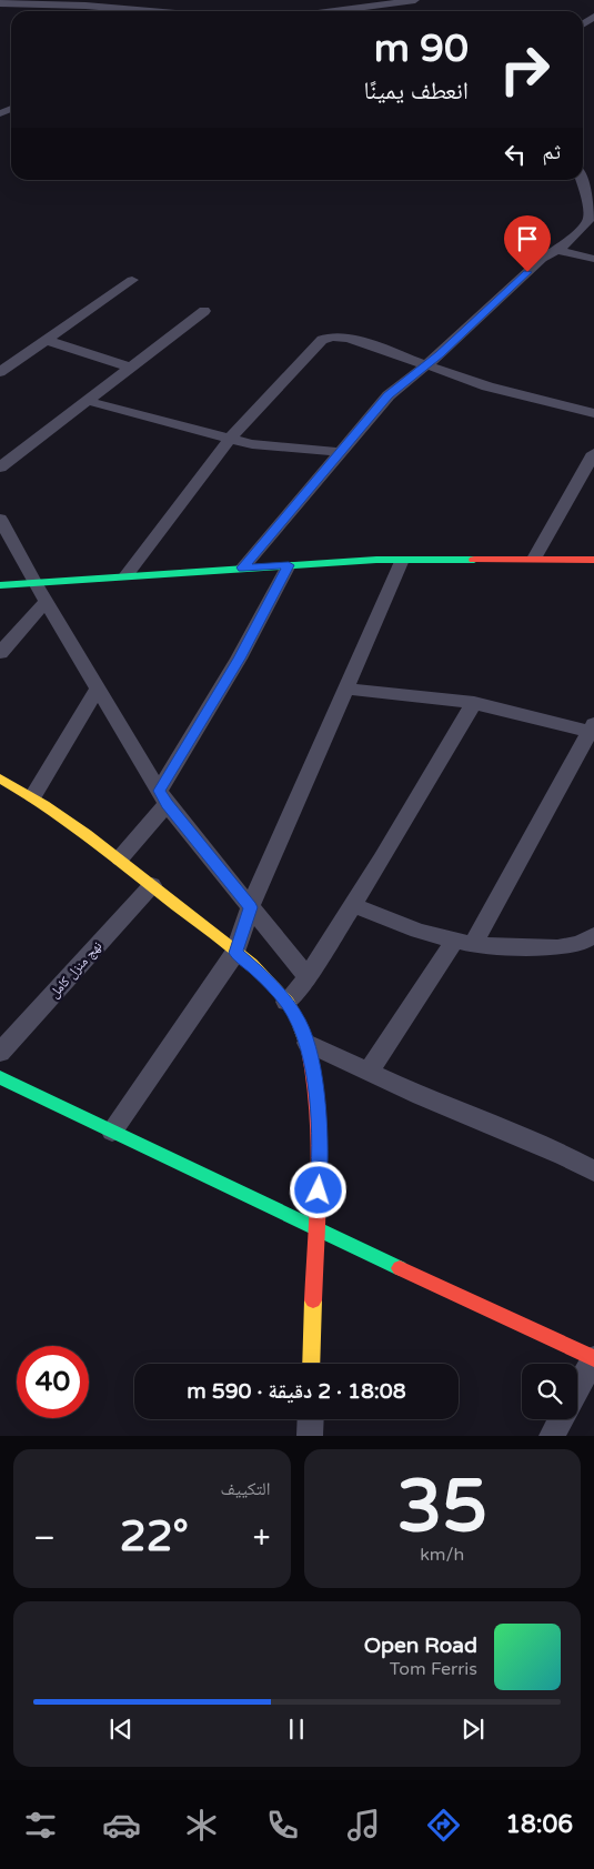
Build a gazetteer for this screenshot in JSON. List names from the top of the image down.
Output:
{
  "streets": {
    "street": ["نهج منزل كامل"]
  },
  "page": {
    "turn": ["90 m", "انعطف يمينًا"],
    "then": "ثم",
    "limit": "40",
    "trip": "18:08 · 2 دقيقة · 590 m",
    "tile": [
      ["35", "km/h"],
      "التكييف"
    ],
    "heat": ["−", "22°", "+"],
    "song": ["Open Road", "Tom Ferris"],
    "tabs": "18:06"
  }
}
